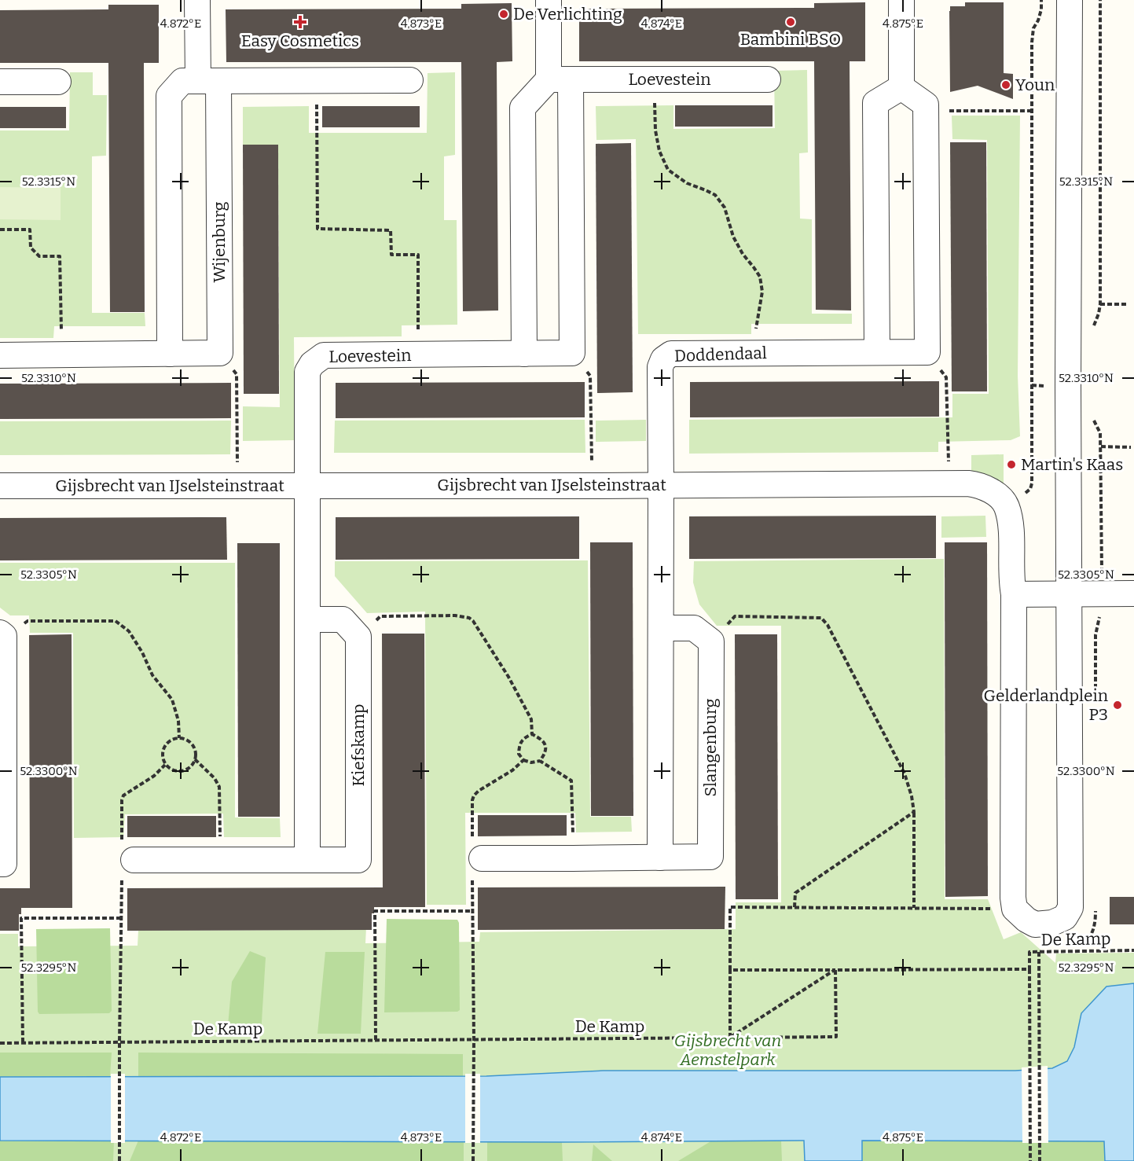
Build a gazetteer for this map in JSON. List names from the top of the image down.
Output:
{
  "streets": {
    "street": [
      "Loevestein",
      "Wijenburg",
      "Doddendaal",
      "Gijsbrecht van IJselsteinstraat",
      "Kiefskamp",
      "Slangenburg"
    ],
    "path": ["De Kamp"]
  },
  "crossings": [
    ["Loevestein", "Gijsbrecht van IJselsteinstraat"],
    ["Doddendaal", "Gijsbrecht van IJselsteinstraat"]
  ],
  "parks": ["Gijsbrecht van Aemstelpark"],
  "places": {
    "other": [
      "De Verlichting",
      "Bambini BSO",
      "Youn",
      "Martin's Kaas",
      "Gelderlandplein P3"
    ],
    "health": ["Easy Cosmetics"]
  },
  "coordinates": [
    "4.872°E",
    "4.873°E",
    "4.874°E",
    "4.875°E",
    "52.3315°N",
    "52.3310°N",
    "52.3305°N",
    "52.3300°N",
    "52.3295°N"
  ]
}
